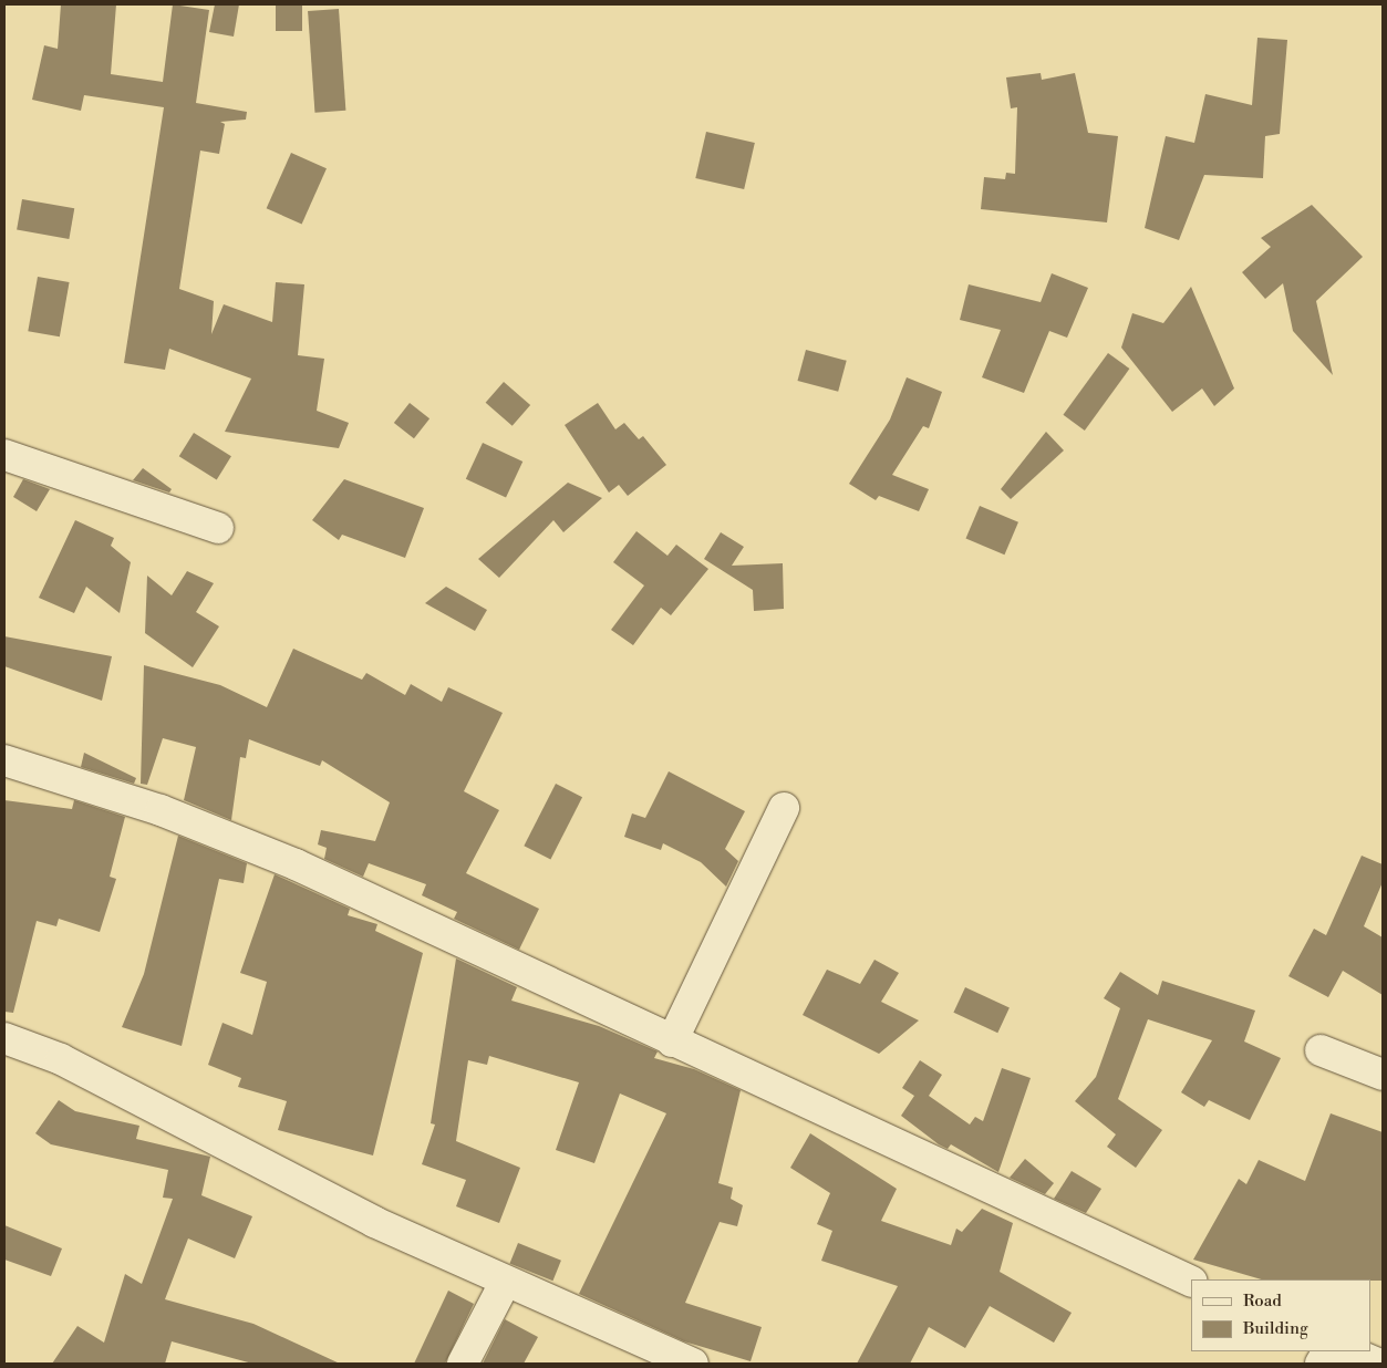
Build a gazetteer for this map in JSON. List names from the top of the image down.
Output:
{
  "legend": ["Road", "Building"]
}
